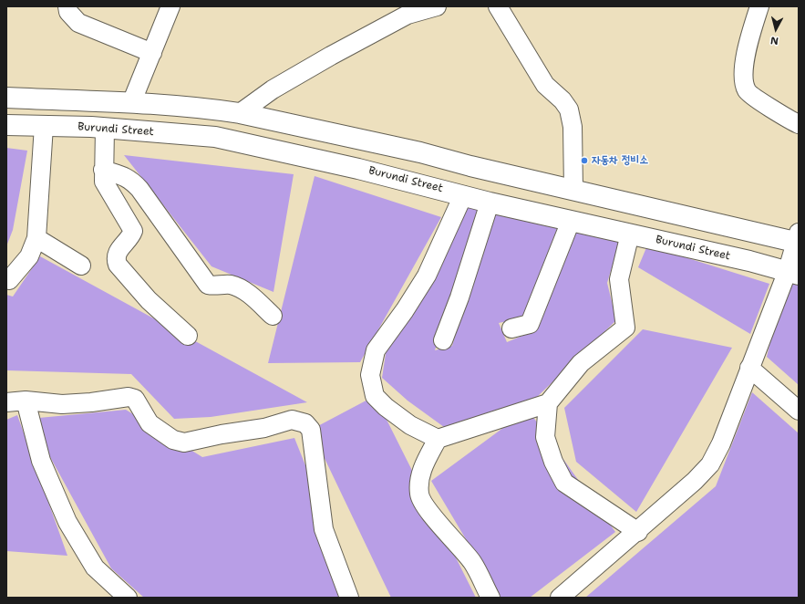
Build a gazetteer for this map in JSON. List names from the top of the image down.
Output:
{
  "streets": {
    "main road": ["Burundi Street"]
  },
  "places": ["자동차 정비소"],
  "north": "bottom"
}
